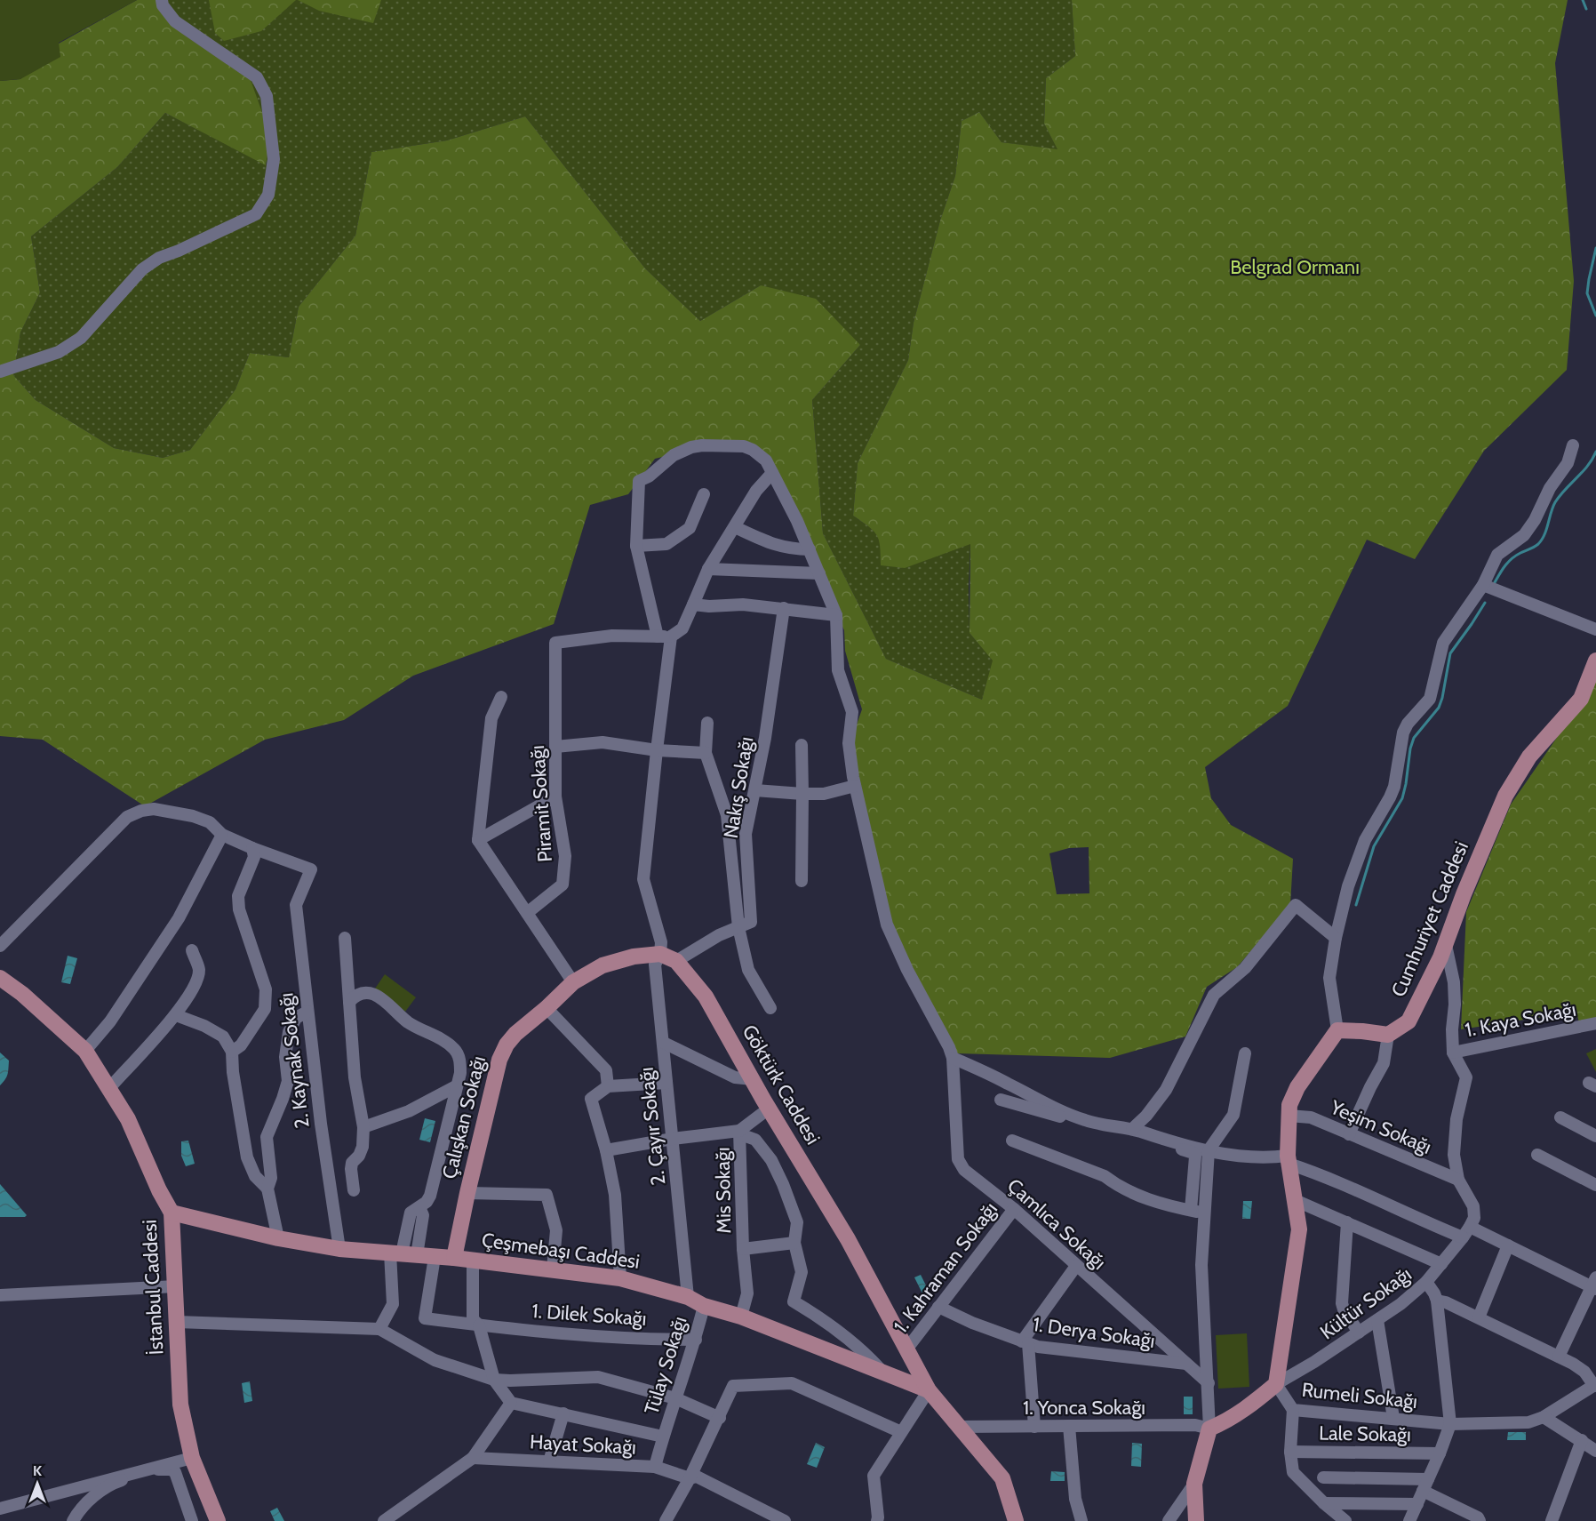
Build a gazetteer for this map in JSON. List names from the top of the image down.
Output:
{
  "streets": {
    "main road": [
      "Cumhuriyet Caddesi",
      "Göktürk Caddesi",
      "Çalışkan Sokağı",
      "Çeşmebaşı Caddesi",
      "İstanbul Caddesi"
    ],
    "street": [
      "Nakış Sokağı",
      "Piramit Sokağı",
      "1. Kaya Sokağı",
      "2. Kaynak Sokağı",
      "2. Çayır Sokağı",
      "Yeşim Sokağı",
      "Mis Sokağı",
      "Çamlıca Sokağı",
      "1. Kahraman Sokağı",
      "Kültür Sokağı",
      "1. Dilek Sokağı",
      "1. Derya Sokağı",
      "Tülay Sokağı",
      "Rumeli Sokağı",
      "1. Yonca Sokağı",
      "Lale Sokağı",
      "Hayat Sokağı"
    ]
  },
  "crossings": [
    ["2. Kaynak Sokağı", "Çeşmebaşı Caddesi"],
    ["Göktürk Caddesi", "Çalışkan Sokağı"],
    ["Göktürk Caddesi", "2. Çayır Sokağı"],
    ["Göktürk Caddesi", "Çeşmebaşı Caddesi"],
    ["Göktürk Caddesi", "1. Kahraman Sokağı"],
    ["Göktürk Caddesi", "1. Yonca Sokağı"],
    ["Çalışkan Sokağı", "2. Çayır Sokağı"],
    ["Çalışkan Sokağı", "Çeşmebaşı Caddesi"],
    ["2. Çayır Sokağı", "Çeşmebaşı Caddesi"],
    ["Yeşim Sokağı", "Kültür Sokağı"],
    ["Mis Sokağı", "Çeşmebaşı Caddesi"],
    ["Çamlıca Sokağı", "1. Kahraman Sokağı"],
    ["Çamlıca Sokağı", "1. Derya Sokağı"],
    ["Çeşmebaşı Caddesi", "İstanbul Caddesi"],
    ["Çeşmebaşı Caddesi", "1. Dilek Sokağı"],
    ["Çeşmebaşı Caddesi", "Tülay Sokağı"],
    ["1. Kahraman Sokağı", "1. Derya Sokağı"],
    ["Kültür Sokağı", "Rumeli Sokağı"],
    ["1. Dilek Sokağı", "Tülay Sokağı"],
    ["Tülay Sokağı", "Hayat Sokağı"]
  ],
  "parks": ["Belgrad Ormanı"],
  "north": "top"
}
